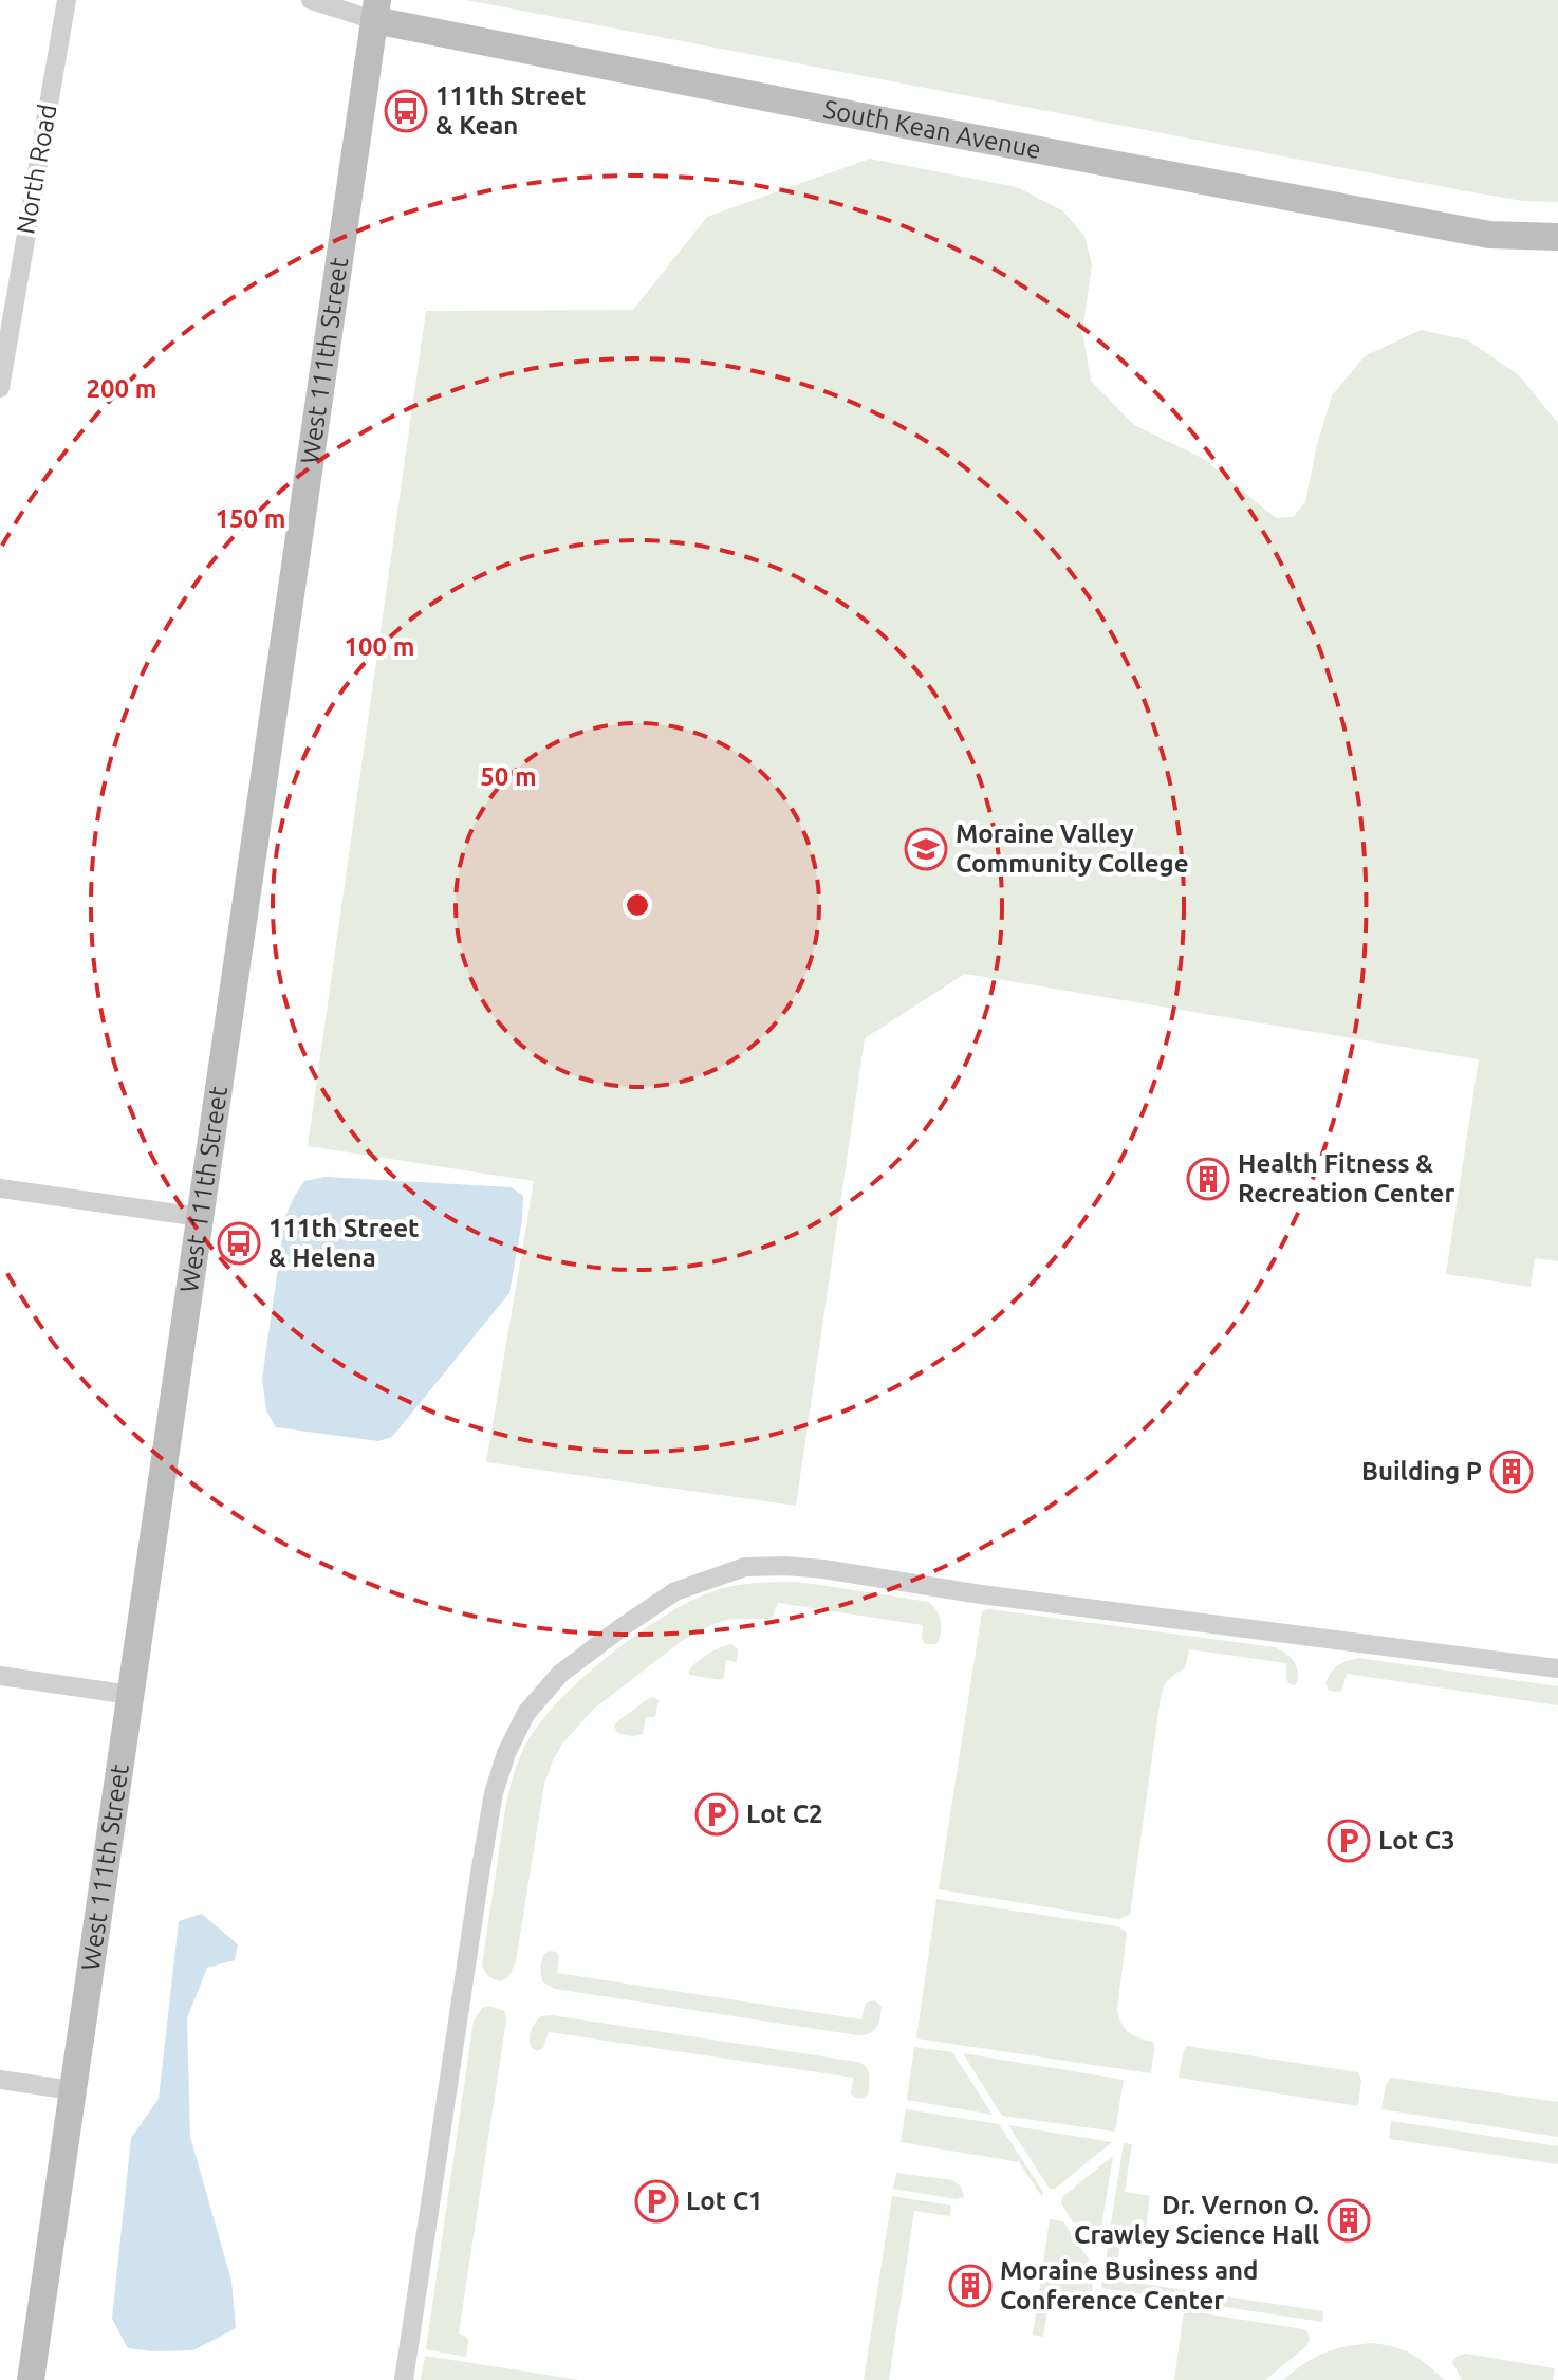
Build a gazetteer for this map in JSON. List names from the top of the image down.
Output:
{
  "streets": {
    "main road": ["South Kean Avenue", "West 111th Street"],
    "street": ["North Road"]
  },
  "crossings": [
    ["South Kean Avenue", "West 111th Street"]
  ],
  "places": {
    "bus stop": ["111th Street & Kean", "111th Street & Helena"],
    "school or university": ["Moraine Valley Community College"],
    "building": [
      "Health Fitness & Recreation Center",
      "Building P",
      "Dr. Vernon O. Crawley Science Hall",
      "Moraine Business and Conference Center"
    ],
    "parking": ["Lot C2", "Lot C3", "Lot C1"]
  },
  "rings": [
    "200 m",
    "150 m",
    "100 m",
    "50 m"
  ]
}
